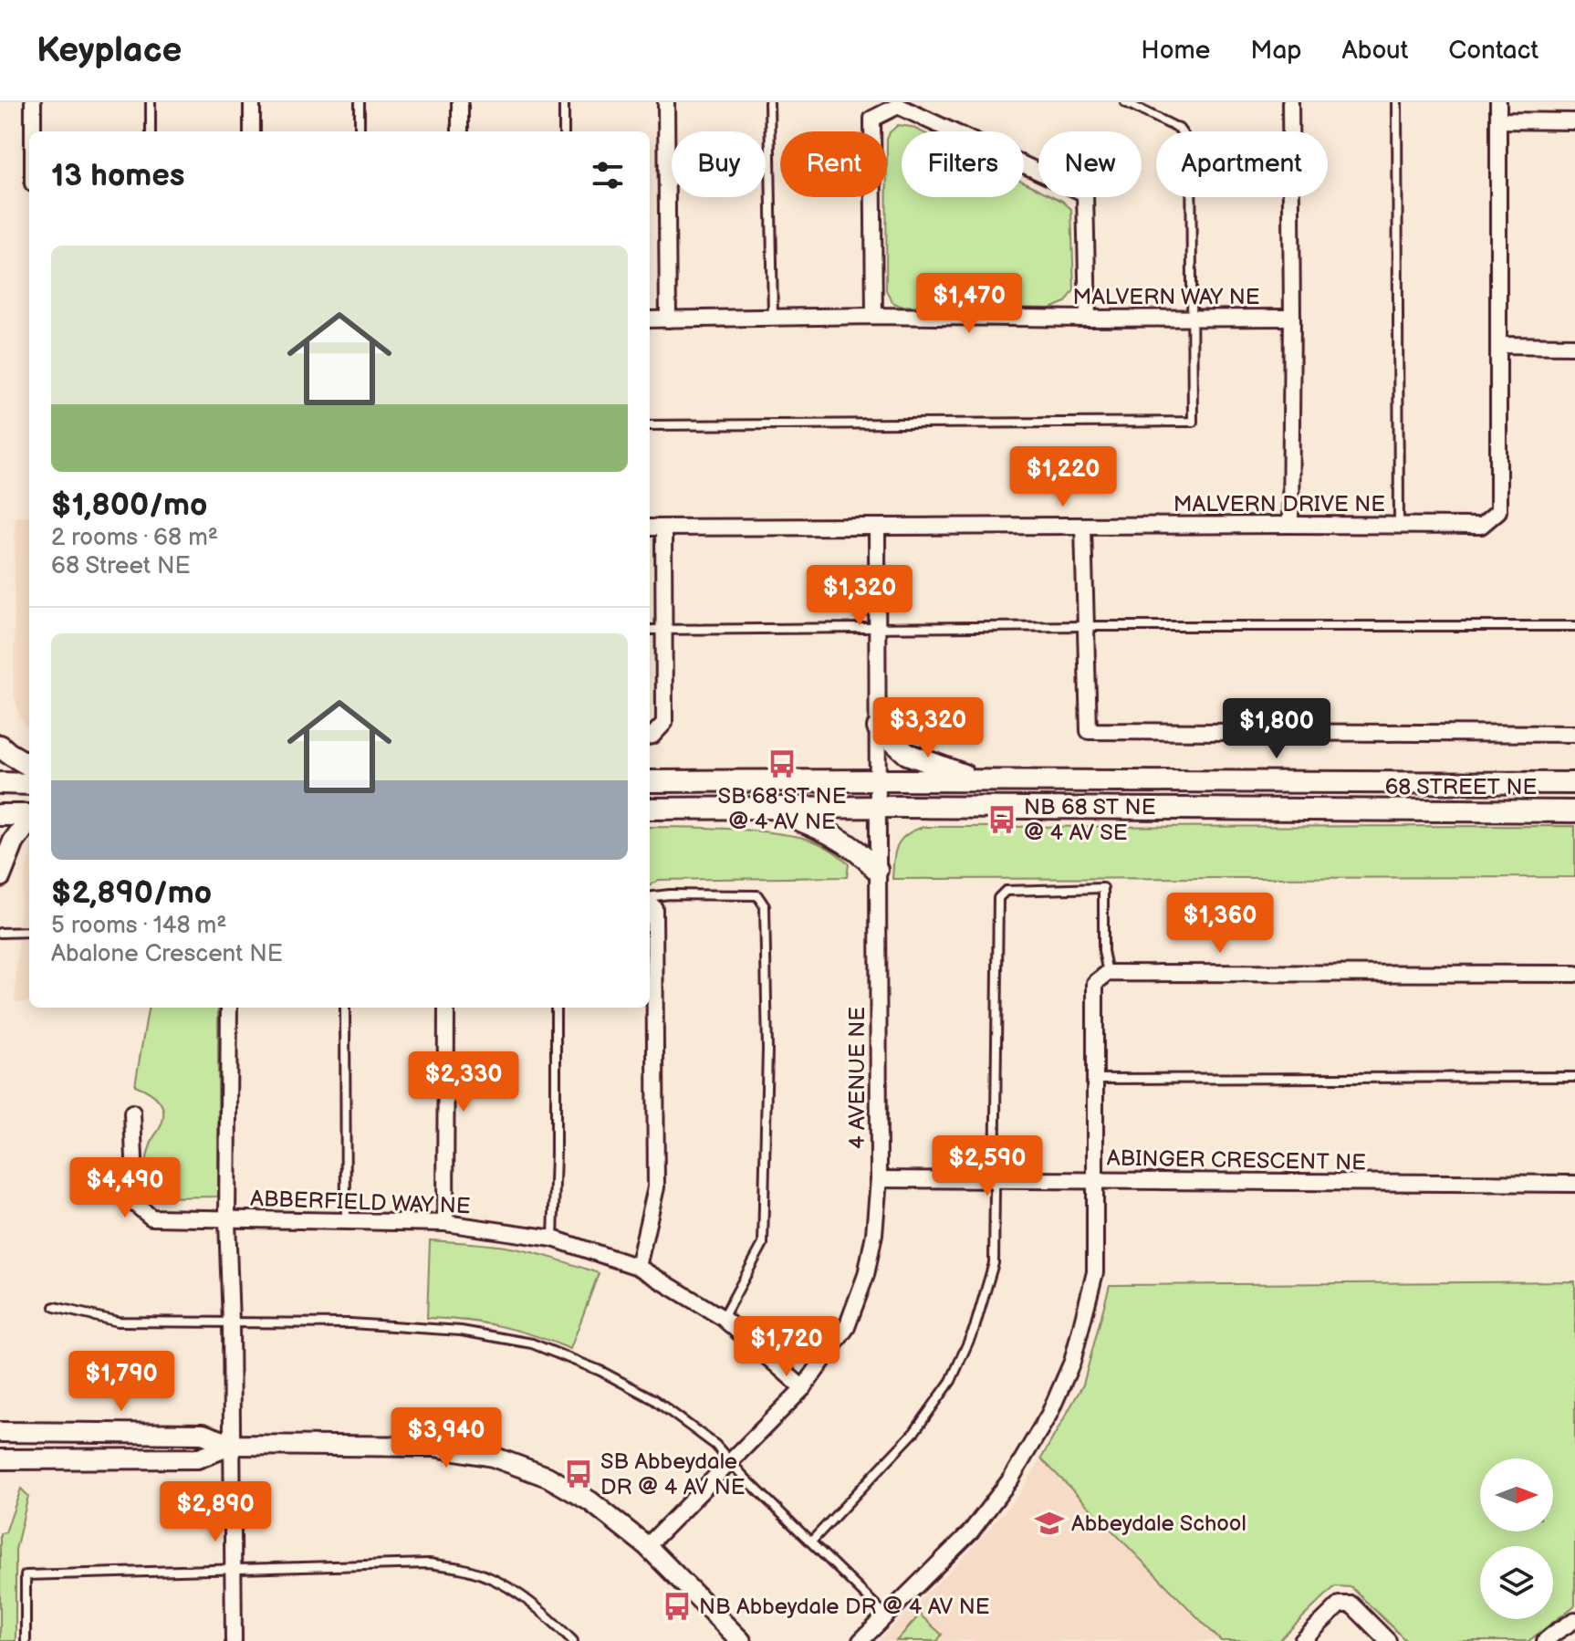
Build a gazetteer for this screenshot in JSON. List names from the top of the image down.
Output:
{
  "streets": {
    "main road": ["68 STREET NE"],
    "street": [
      "MALVERN WAY NE",
      "MALVERN DRIVE NE",
      "4 AVENUE NE",
      "ABINGER CRESCENT NE",
      "ABBERFIELD WAY NE"
    ]
  },
  "crossings": [
    ["MALVERN DRIVE NE", "4 AVENUE NE"],
    ["68 STREET NE", "4 AVENUE NE"],
    ["4 AVENUE NE", "ABBERFIELD WAY NE"]
  ],
  "places": {
    "bus stop": [
      "SB 68 ST NE @ 4 AV NE",
      "NB 68 ST NE @ 4 AV SE",
      "SB Abbeydale DR @ 4 AV NE",
      "NB Abbeydale DR @ 4 AV NE"
    ],
    "school or university": ["Abbeydale School"]
  },
  "north": "right",
  "page": {
    "header": "Keyplace",
    "nav": [
      "Home",
      "Map",
      "About",
      "Contact"
    ],
    "chip": [
      "Buy",
      "Rent",
      "Filters",
      "New",
      "Apartment"
    ],
    "heading": "13 homes",
    "list": [
      {
        "name": "$1,800/mo",
        "note": "2 rooms · 68 m² · 68 Street NE"
      },
      {
        "name": "$2,890/mo",
        "note": "5 rooms · 148 m² · Abalone Crescent NE"
      }
    ],
    "price": [
      "$1,470",
      "$1,220",
      "$1,320",
      "$3,320",
      "$1,800",
      "$1,360",
      "$2,330",
      "$2,590",
      "$4,490",
      "$1,720",
      "$1,790",
      "$3,940",
      "$2,890"
    ]
  }
}
